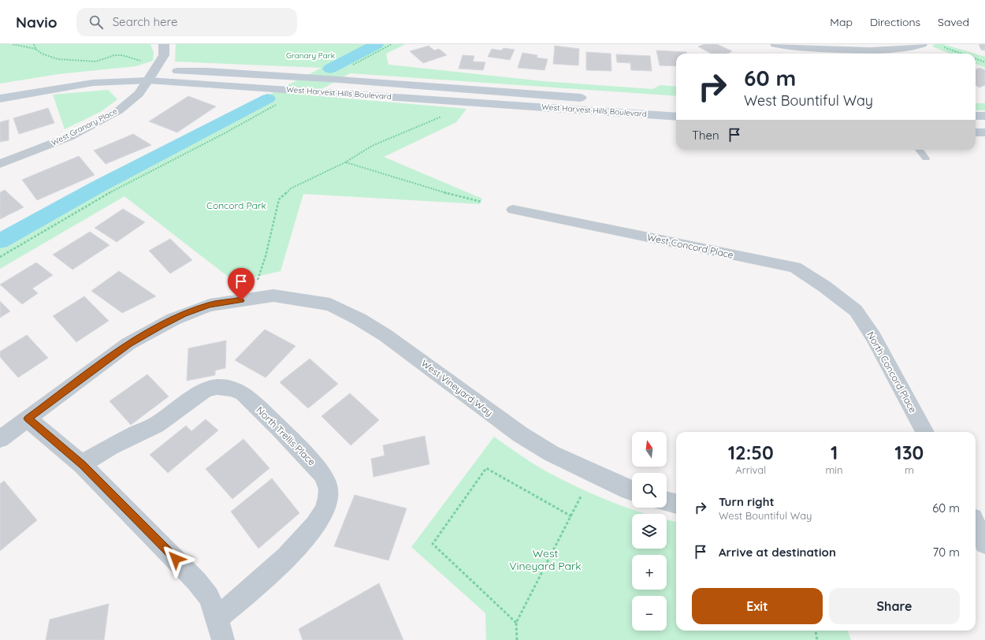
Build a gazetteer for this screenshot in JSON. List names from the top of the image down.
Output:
{
  "streets": {
    "street": [
      "West Harvest Hills Boulevard",
      "West Granary Place",
      "West Concord Place",
      "North Concord Place",
      "West Vineyard Way",
      "North Trellis Place"
    ]
  },
  "crossings": [
    ["West Harvest Hills Boulevard", "West Granary Place"],
    ["West Concord Place", "North Concord Place"]
  ],
  "parks": ["Granary Park", "Concord Park", "West Vineyard Park"],
  "north": "top",
  "page": {
    "header": "Navio",
    "search": "Search here",
    "nav": ["Map", "Directions", "Saved"],
    "turn": ["60 m", "West Bountiful Way"],
    "then": "Then",
    "map_buttons": ["+", "−"],
    "eta": [
      "12:50",
      "Arrival",
      "1",
      "min",
      "130",
      "m"
    ],
    "list": [
      {
        "name": "Turn right",
        "note": "West Bountiful Way",
        "value": "60 m"
      },
      {
        "name": "Arrive at destination",
        "value": "70 m"
      }
    ],
    "buttons": ["Exit", "Share"]
  }
}
